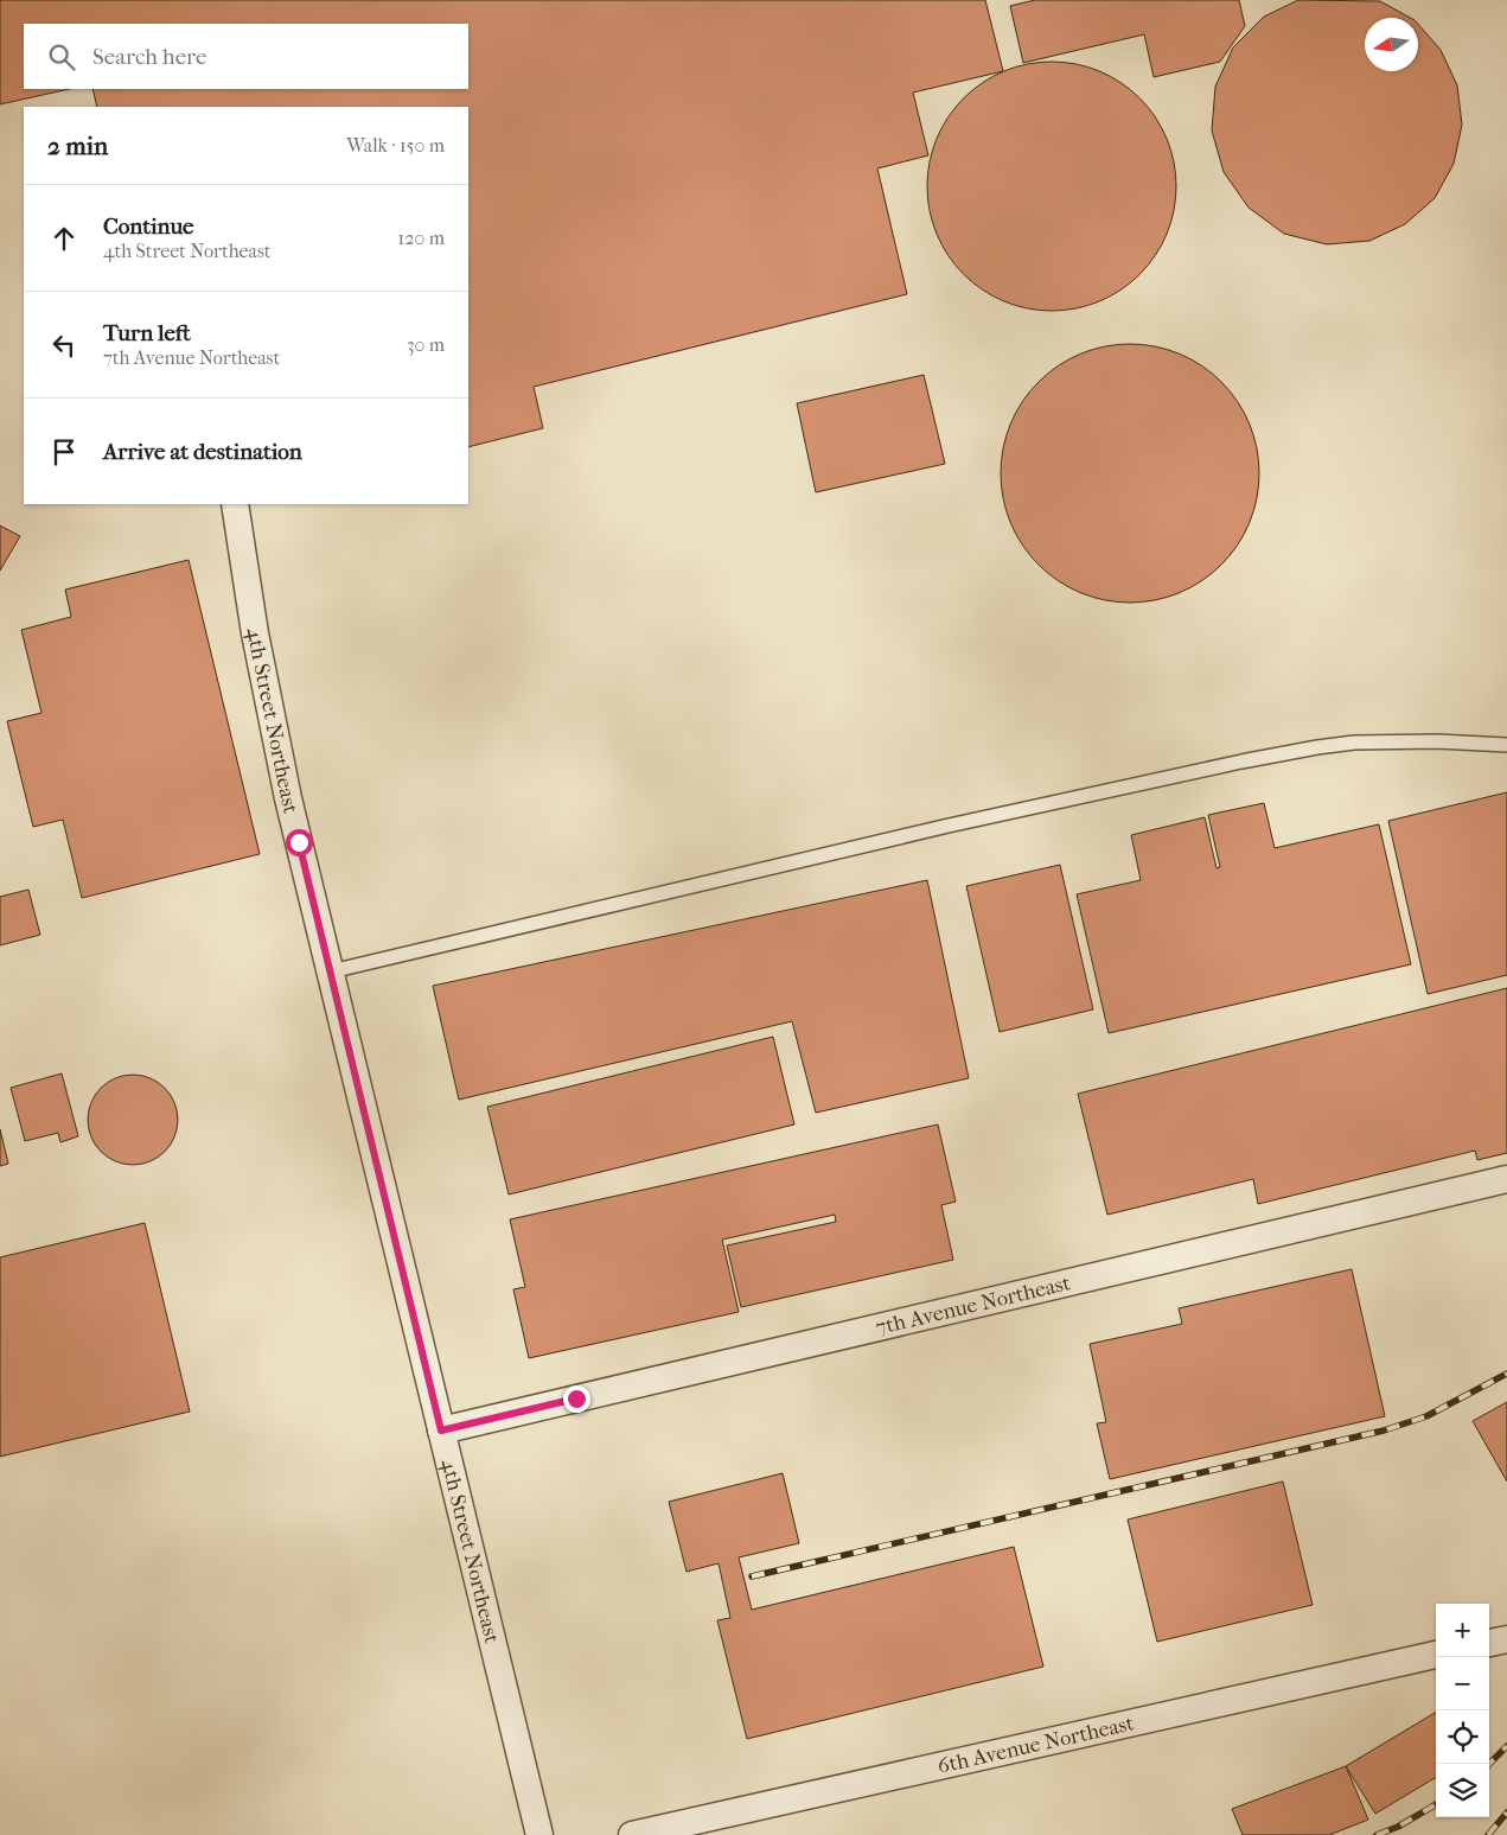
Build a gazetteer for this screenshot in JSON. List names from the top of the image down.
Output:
{
  "streets": {
    "street": ["4th Street Northeast", "7th Avenue Northeast", "6th Avenue Northeast"]
  },
  "crossings": [
    ["4th Street Northeast", "7th Avenue Northeast"]
  ],
  "north": "left",
  "page": {
    "search": "Search here",
    "heading": ["2 min", "Walk · 150 m"],
    "list": [
      ["Continue", "4th Street Northeast", "120 m"],
      ["Turn left", "7th Avenue Northeast", "30 m"],
      "Arrive at destination"
    ],
    "map_buttons": ["+", "−"]
  }
}
